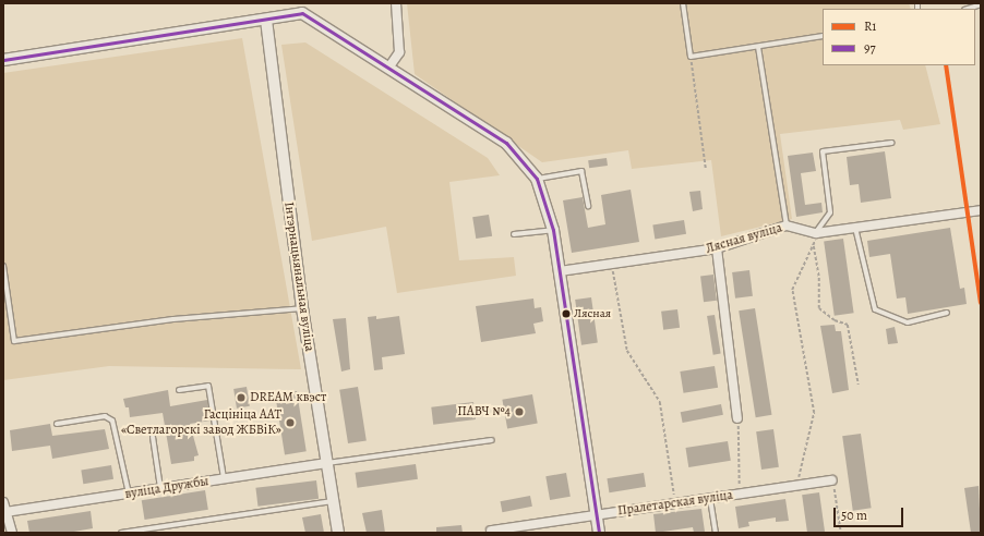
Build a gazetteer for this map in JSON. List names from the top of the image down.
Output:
{
  "streets": {
    "street": [
      "Лясная вуліца",
      "Інтэрнацыянальная вуліца",
      "вуліца Дружбы",
      "Пралетарская вуліца"
    ]
  },
  "crossings": [
    ["Інтэрнацыянальная вуліца", "вуліца Дружбы"]
  ],
  "places": [
    "Лясная",
    "DREAM квэст",
    "ПАВЧ №4",
    "Гасцініца ААТ «Светлагорскі завод ЖБВіК»"
  ],
  "lines": ["transit line 97", "transit line R1"],
  "legend": ["R1", "97"],
  "scale_bar": "50 m"
}
